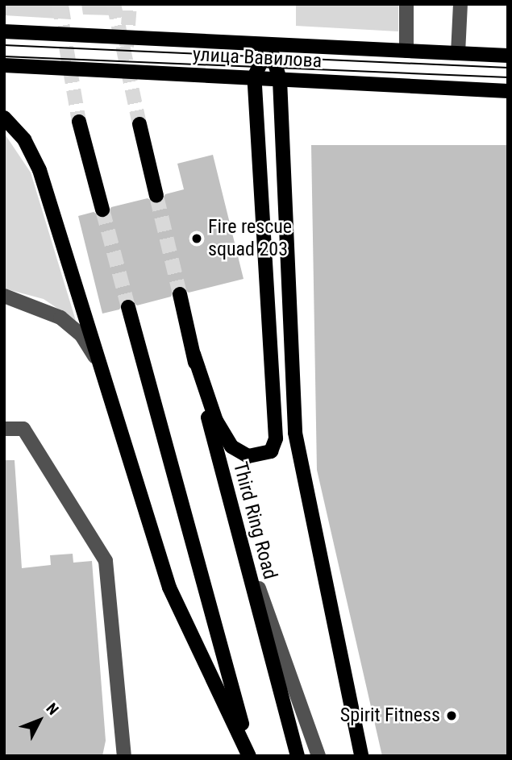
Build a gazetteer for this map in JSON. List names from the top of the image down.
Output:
{
  "streets": {
    "main road": ["улица Вавилова", "Third Ring Road"]
  },
  "places": ["Fire rescue squad 203", "Spirit Fitness"],
  "north": "top right"
}
